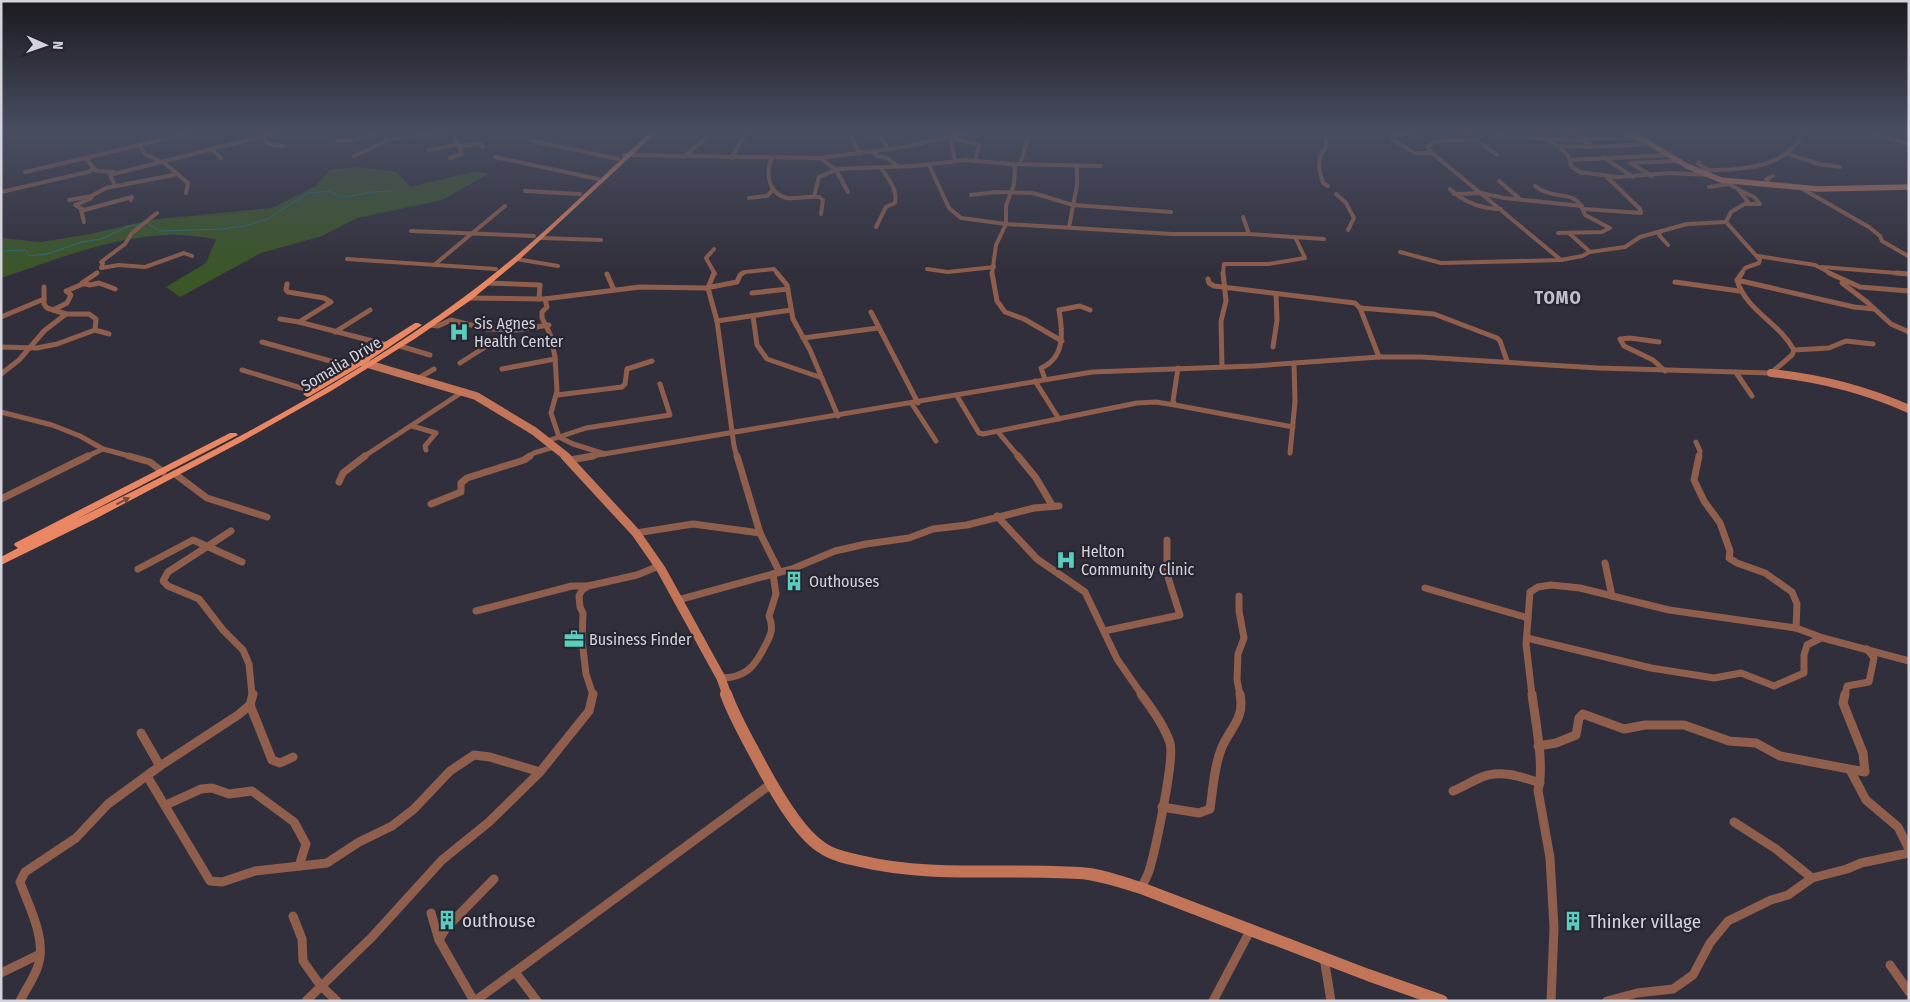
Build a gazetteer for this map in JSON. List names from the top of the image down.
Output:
{
  "streets": {
    "main road": ["Somalia Drive"]
  },
  "districts": ["TOMO"],
  "places": {
    "hospital": ["Sis Agnes Health Center", "Helton Community Clinic"],
    "building": ["Outhouses", "outhouse", "Thinker village"],
    "office": ["Business Finder"]
  },
  "north": "right"
}
